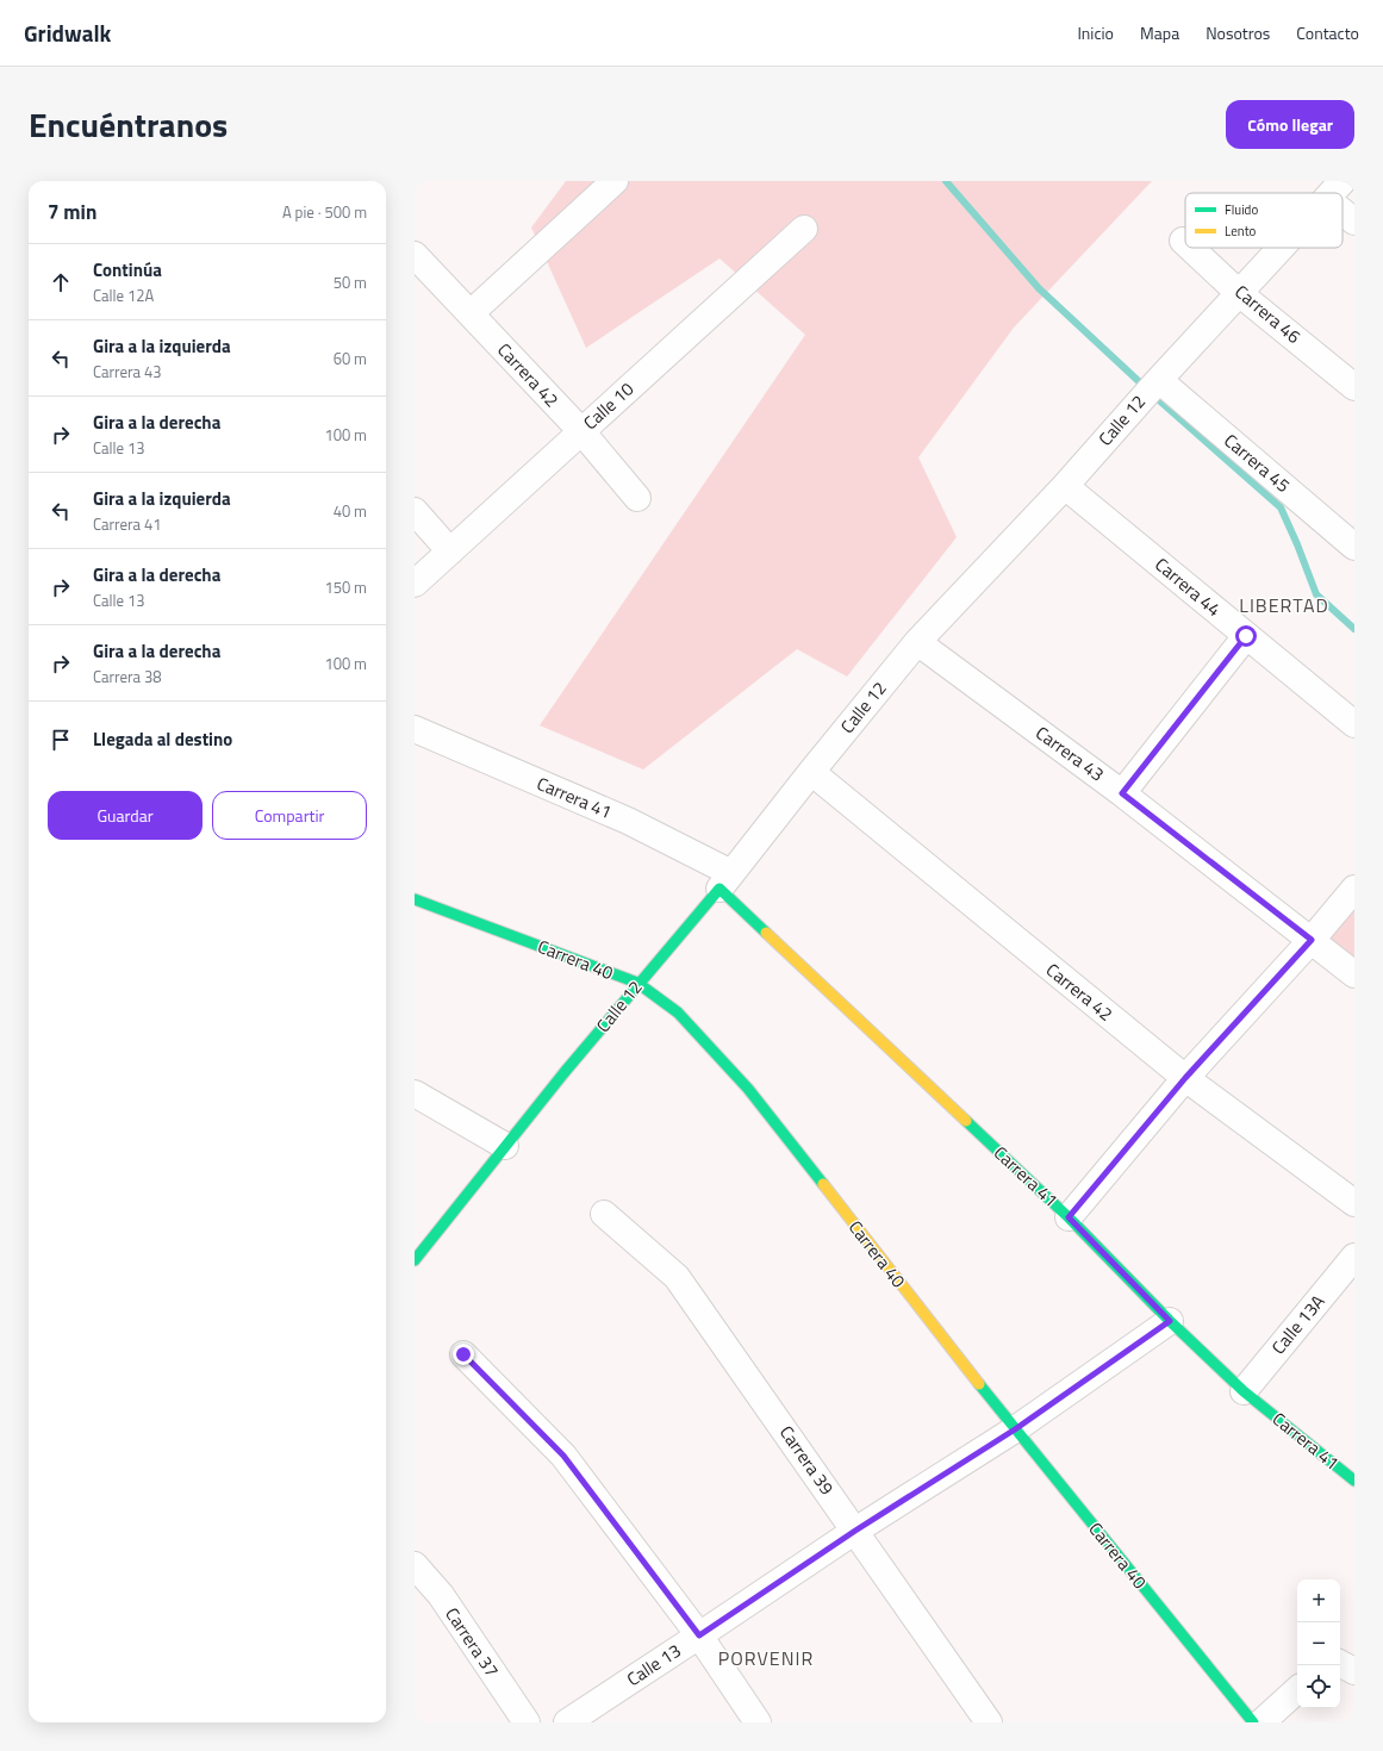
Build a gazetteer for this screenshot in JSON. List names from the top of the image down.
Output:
{
  "streets": {
    "street": [
      "Carrera 46",
      "Carrera 42",
      "Calle 10",
      "Calle 12",
      "Carrera 45",
      "Carrera 44",
      "Carrera 43",
      "Carrera 41",
      "Carrera 40",
      "Calle 13A",
      "Carrera 39",
      "Carrera 37",
      "Calle 13"
    ]
  },
  "crossings": [
    ["Carrera 46", "Calle 12"],
    ["Carrera 42", "Calle 10"],
    ["Carrera 42", "Calle 12"],
    ["Calle 12", "Carrera 45"],
    ["Calle 12", "Carrera 44"],
    ["Calle 12", "Carrera 43"],
    ["Calle 12", "Carrera 41"],
    ["Calle 12", "Carrera 40"],
    ["Carrera 41", "Calle 13A"],
    ["Carrera 41", "Calle 13"],
    ["Carrera 40", "Calle 13"],
    ["Carrera 39", "Calle 13"]
  ],
  "districts": ["LIBERTAD", "PORVENIR"],
  "legend": ["Fluido", "Lento"],
  "page": {
    "header": "Gridwalk",
    "nav": [
      "Inicio",
      "Mapa",
      "Nosotros",
      "Contacto"
    ],
    "title": "Encuéntranos",
    "buttons": [
      "Cómo llegar",
      ["Guardar", "Compartir"]
    ],
    "heading": ["7 min", "A pie · 500 m"],
    "list": [
      ["Continúa", "Calle 12A", "50 m"],
      ["Gira a la izquierda", "Carrera 43", "60 m"],
      ["Gira a la derecha", "Calle 13", "100 m"],
      ["Gira a la izquierda", "Carrera 41", "40 m"],
      ["Gira a la derecha", "Calle 13", "150 m"],
      ["Gira a la derecha", "Carrera 38", "100 m"],
      "Llegada al destino"
    ],
    "map_buttons": ["+", "−"]
  }
}
